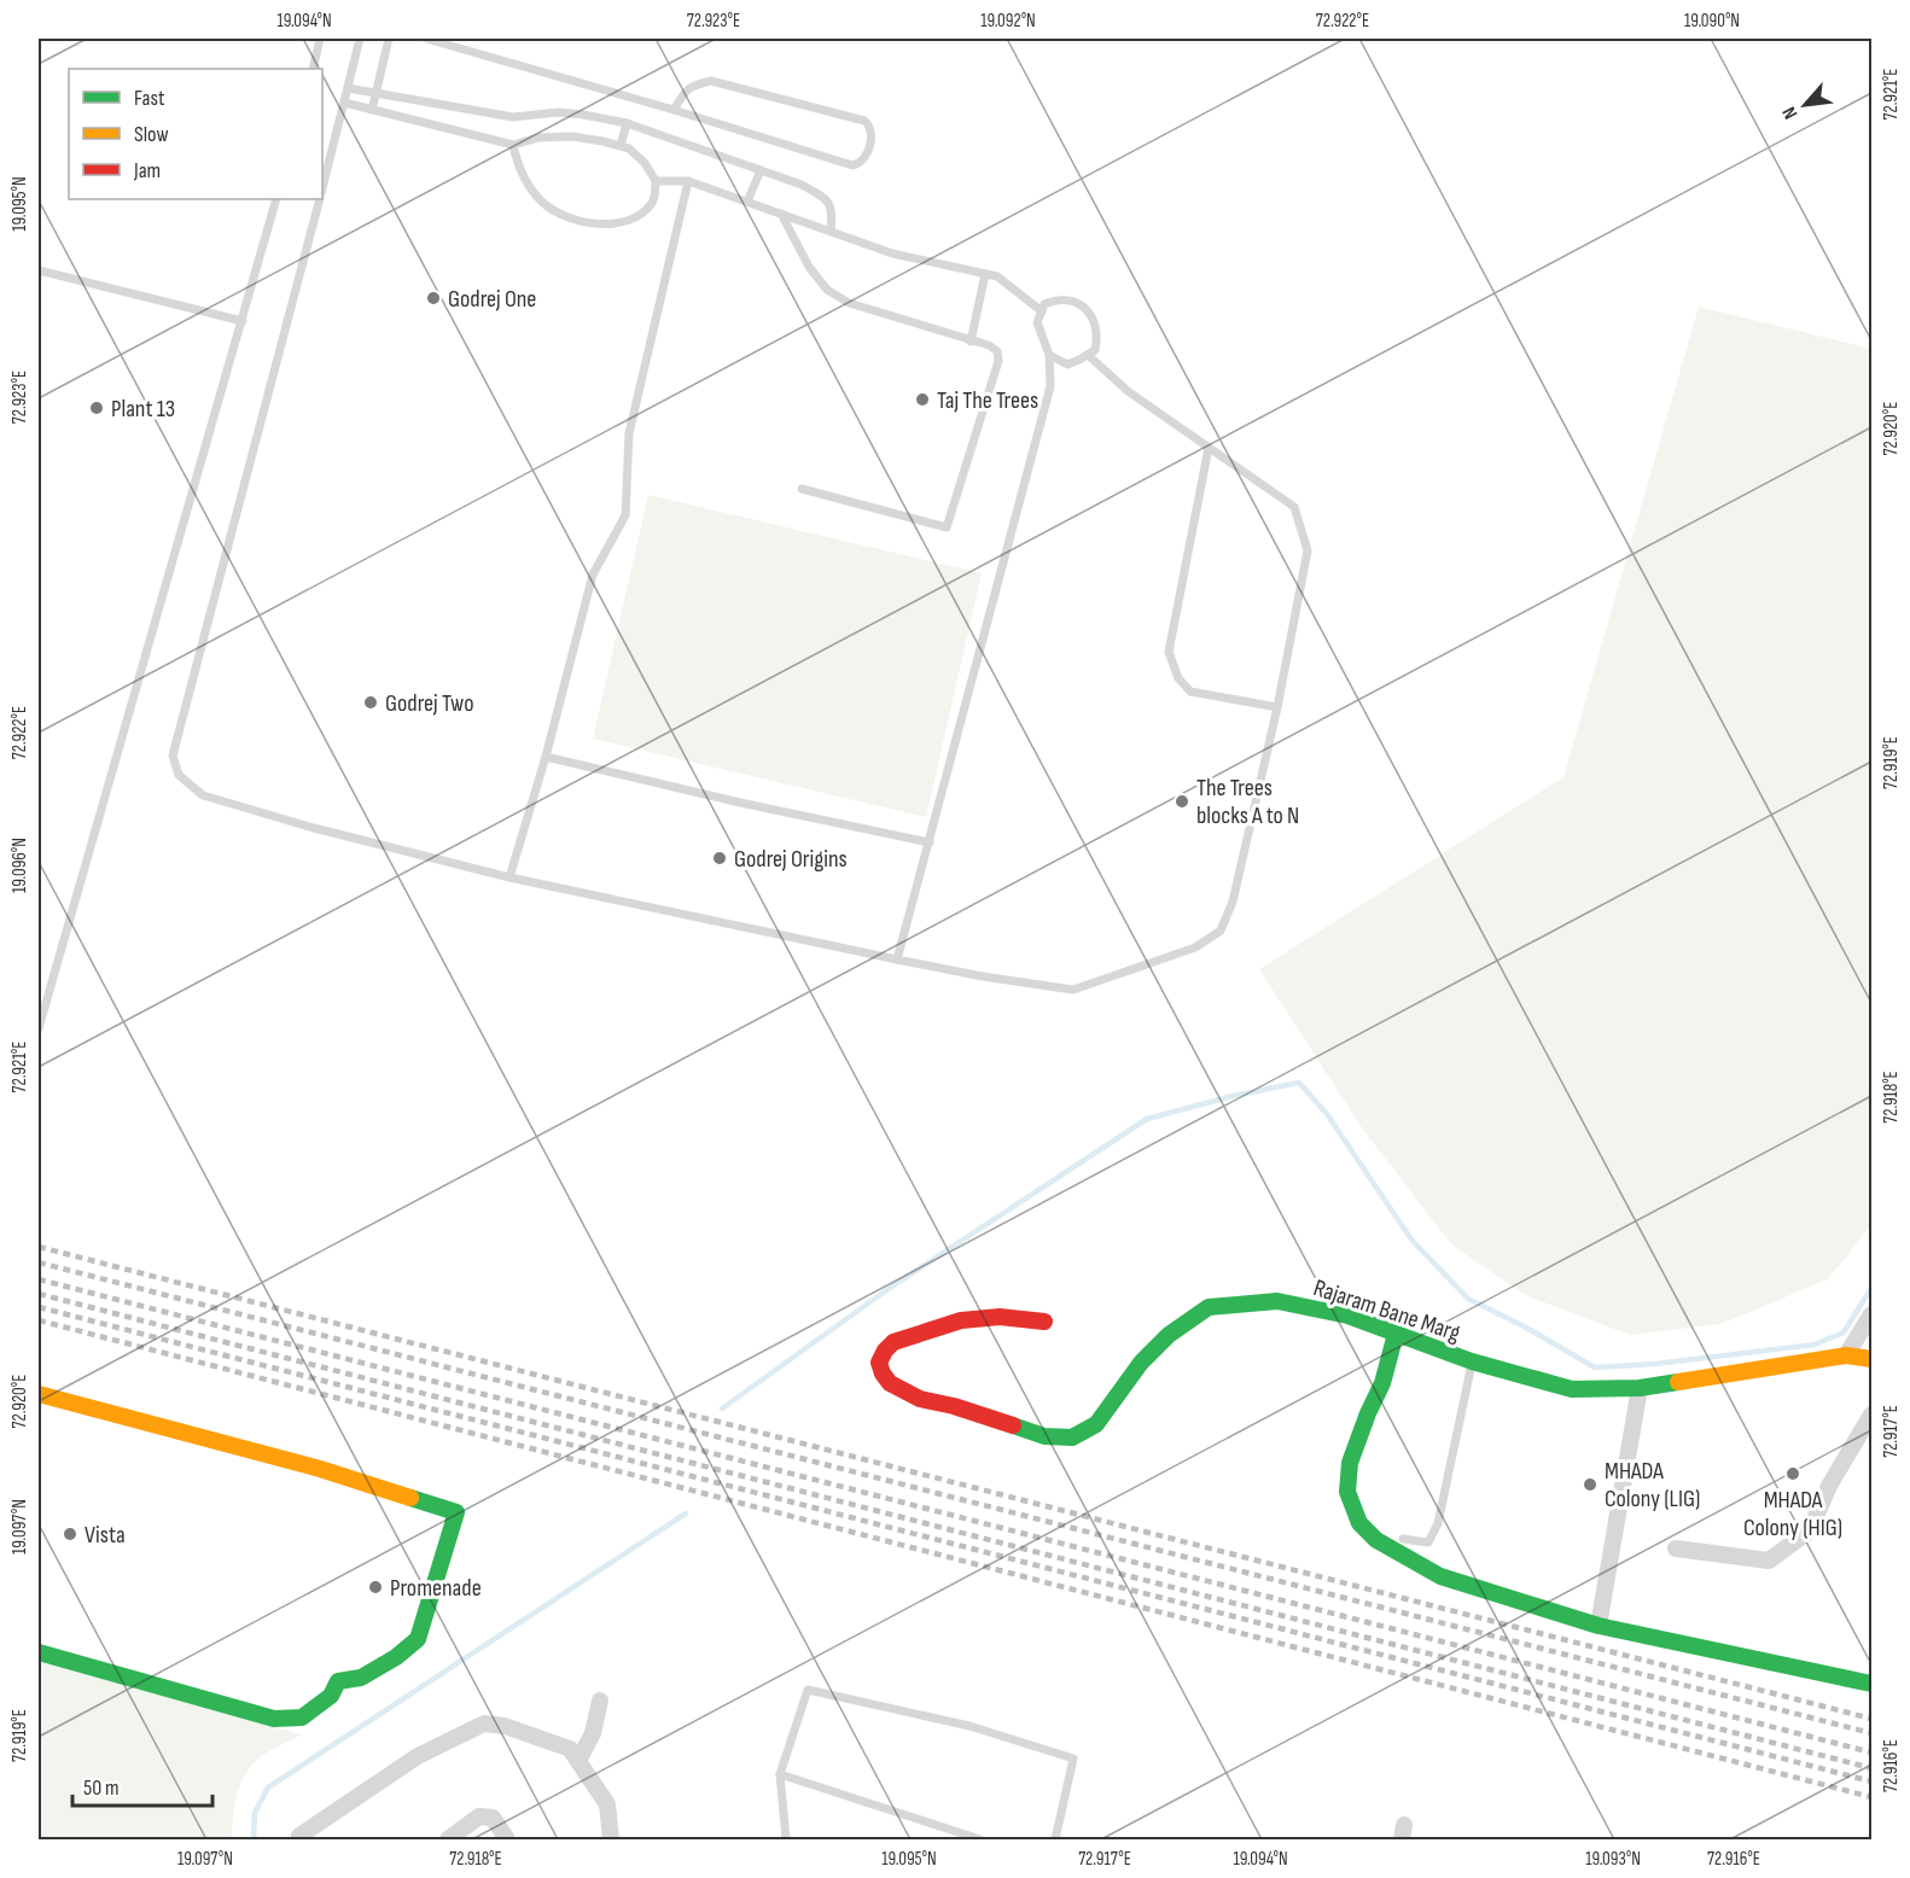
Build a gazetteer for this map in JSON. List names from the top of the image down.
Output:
{
  "streets": {
    "street": ["Rajaram Bane Marg"]
  },
  "places": [
    "Godrej One",
    "Taj The Trees",
    "Plant 13",
    "Godrej Two",
    "The Trees blocks A to N",
    "Godrej Origins",
    "MHADA Colony (HIG)",
    "MHADA Colony (LIG)",
    "Vista",
    "Promenade"
  ],
  "legend": ["Fast", "Slow", "Jam"],
  "scale_bar": "50 m",
  "north": "bottom left",
  "coordinates": [
    "19.094°N",
    "72.923°E",
    "19.092°N",
    "72.922°E",
    "19.090°N",
    "72.921°E",
    "19.095°N",
    "72.920°E",
    "72.919°E",
    "19.096°N",
    "72.918°E",
    "72.917°E",
    "19.097°N",
    "72.916°E",
    "19.093°N"
  ]
}
